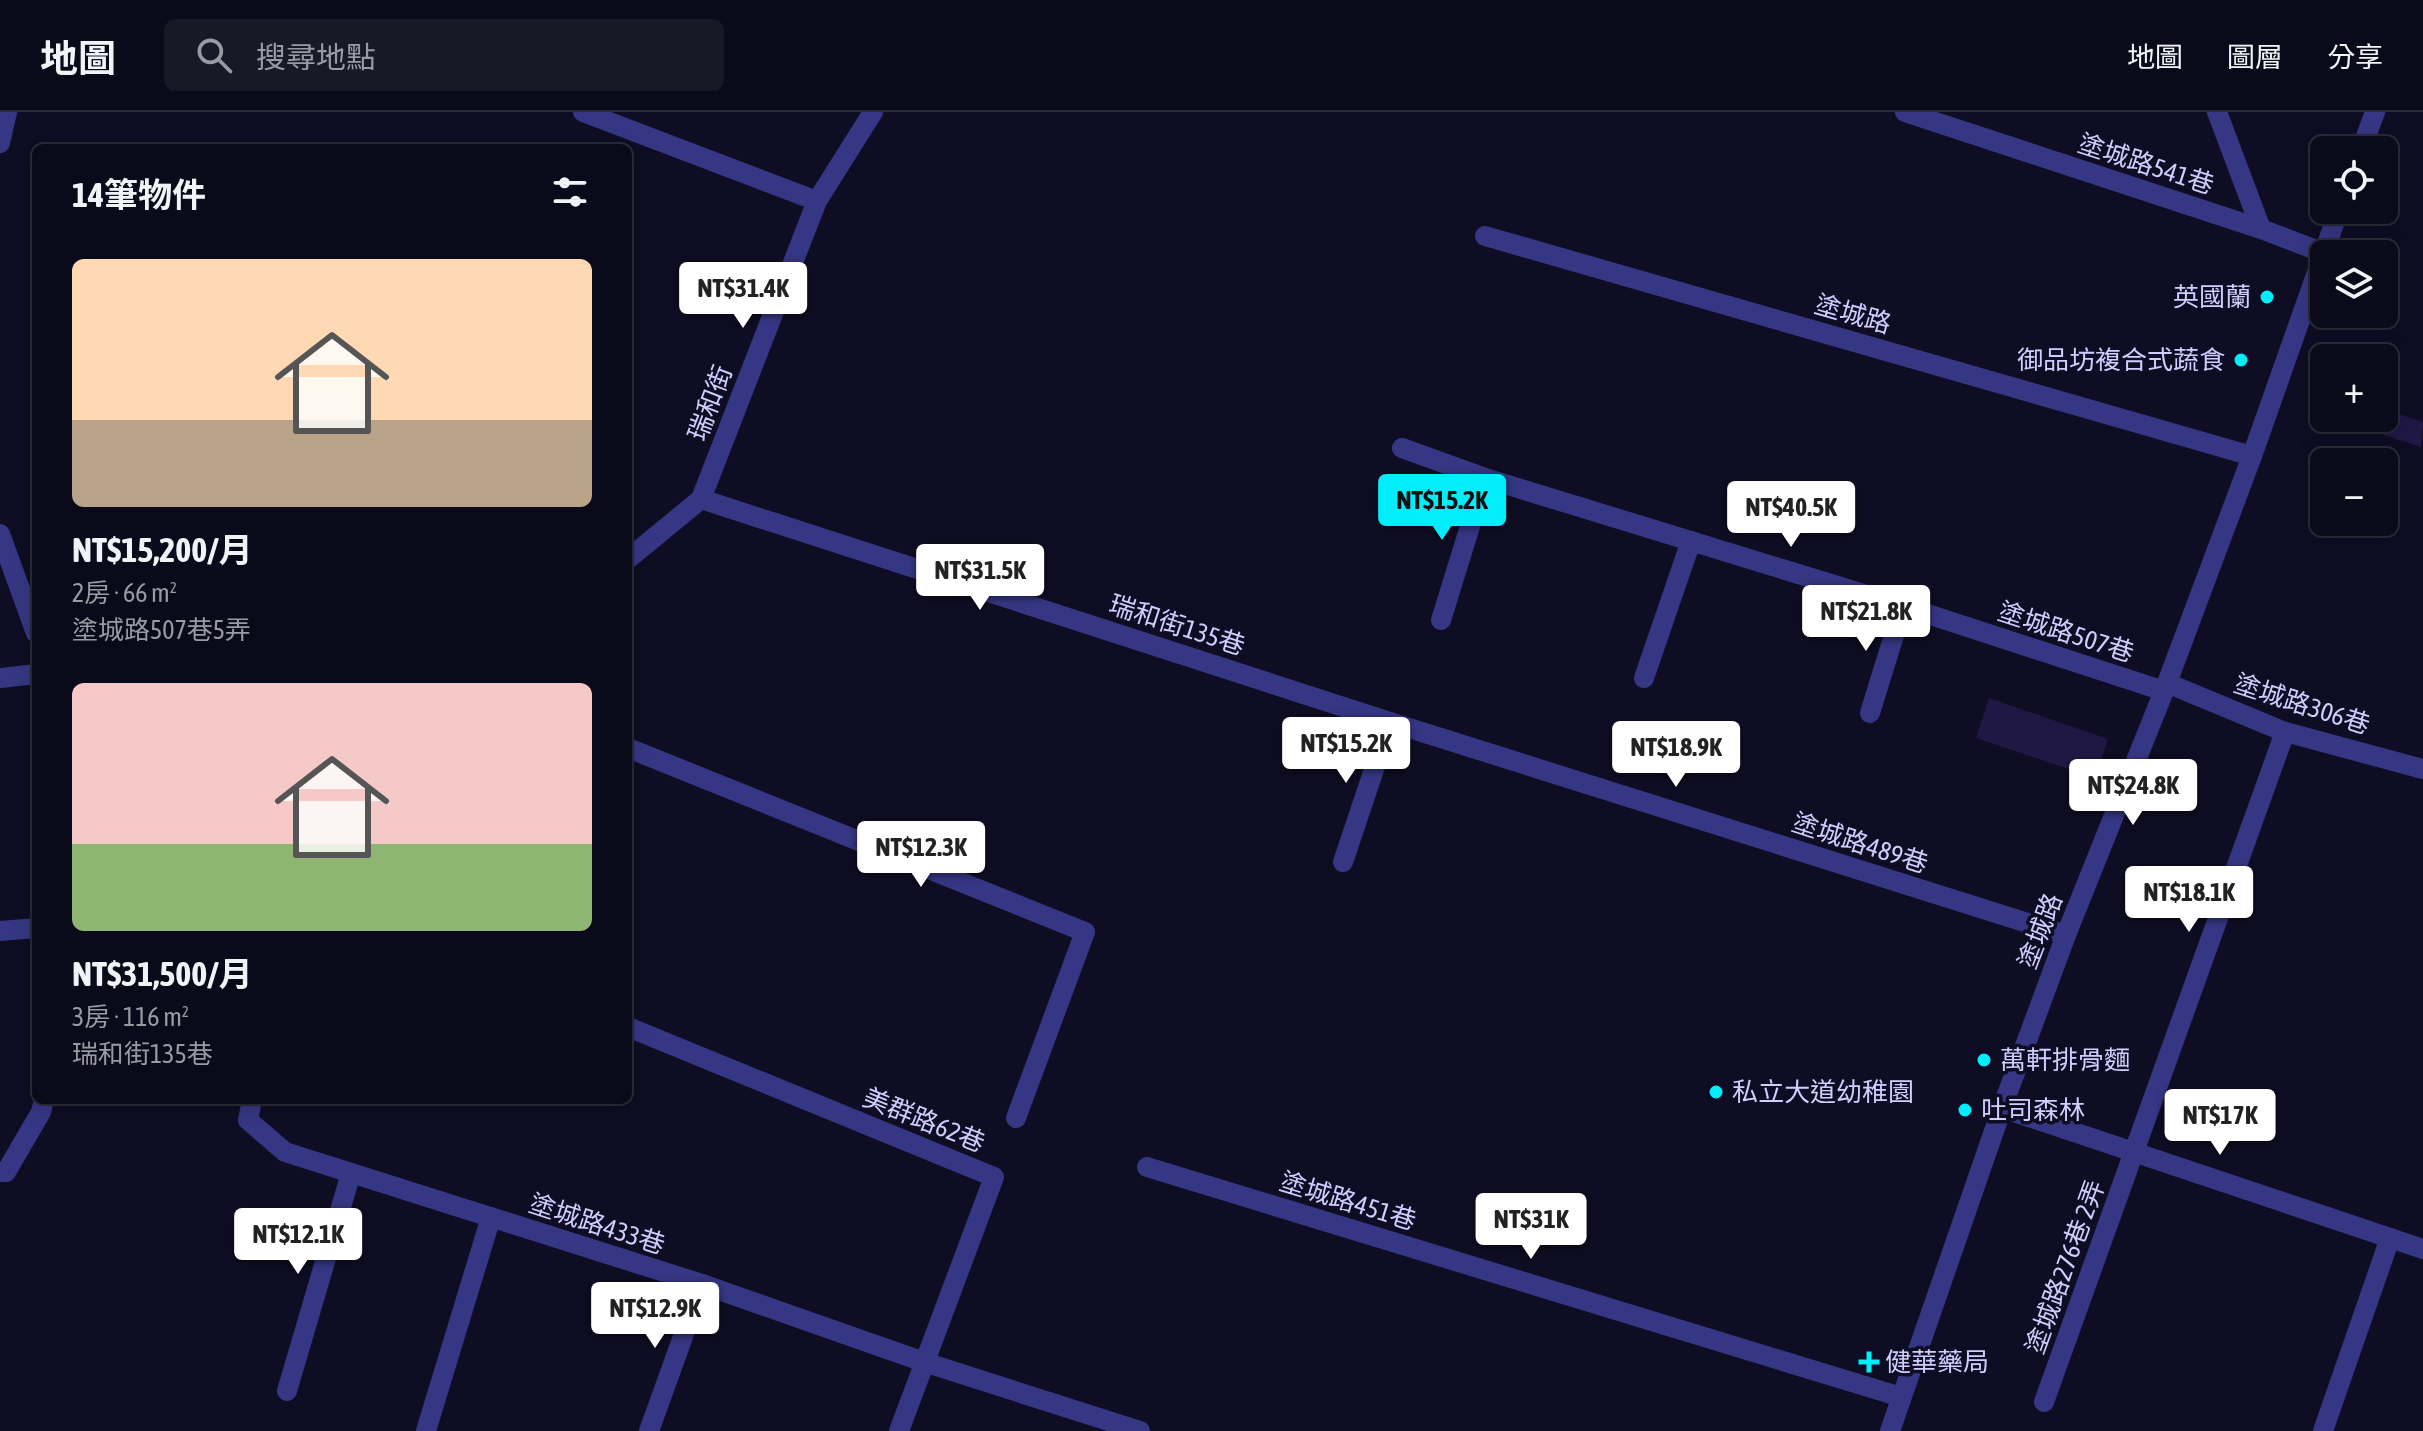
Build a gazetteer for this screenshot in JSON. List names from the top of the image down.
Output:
{
  "streets": {
    "street": [
      "塗城路541巷",
      "塗城路",
      "瑞和街",
      "瑞和街135巷",
      "塗城路507巷",
      "塗城路306巷",
      "塗城路489巷",
      "美群路62巷",
      "塗城路451巷",
      "塗城路433巷",
      "塗城路276巷 2弄"
    ]
  },
  "crossings": [
    ["塗城路", "塗城路507巷"],
    ["塗城路", "塗城路306巷"],
    ["塗城路", "塗城路489巷"],
    ["塗城路", "塗城路451巷"],
    ["瑞和街", "瑞和街135巷"],
    ["瑞和街135巷", "塗城路489巷"],
    ["塗城路507巷", "塗城路306巷"],
    ["塗城路306巷", "塗城路276巷 2弄"],
    ["美群路62巷", "塗城路433巷"]
  ],
  "places": {
    "other": [
      "英國蘭",
      "御品坊複合式蔬食",
      "萬軒排骨麵",
      "私立大道幼稚園",
      "吐司森林"
    ],
    "health": ["健華藥局"]
  },
  "page": {
    "header": "地圖",
    "search": "搜尋地點",
    "nav": ["地圖", "圖層", "分享"],
    "map_buttons": ["+", "−"],
    "heading": "14筆物件",
    "list": [
      {
        "name": "NT$15,200/月",
        "note": "2房 · 66 m² · 塗城路507巷5弄"
      },
      {
        "name": "NT$31,500/月",
        "note": "3房 · 116 m² · 瑞和街135巷"
      }
    ],
    "price": [
      "NT$31.4K",
      "NT$15.2K",
      "NT$40.5K",
      "NT$31.5K",
      "NT$21.8K",
      "NT$15.2K",
      "NT$18.9K",
      "NT$24.8K",
      "NT$12.3K",
      "NT$18.1K",
      "NT$17K",
      "NT$31K",
      "NT$12.1K",
      "NT$12.9K"
    ]
  }
}
